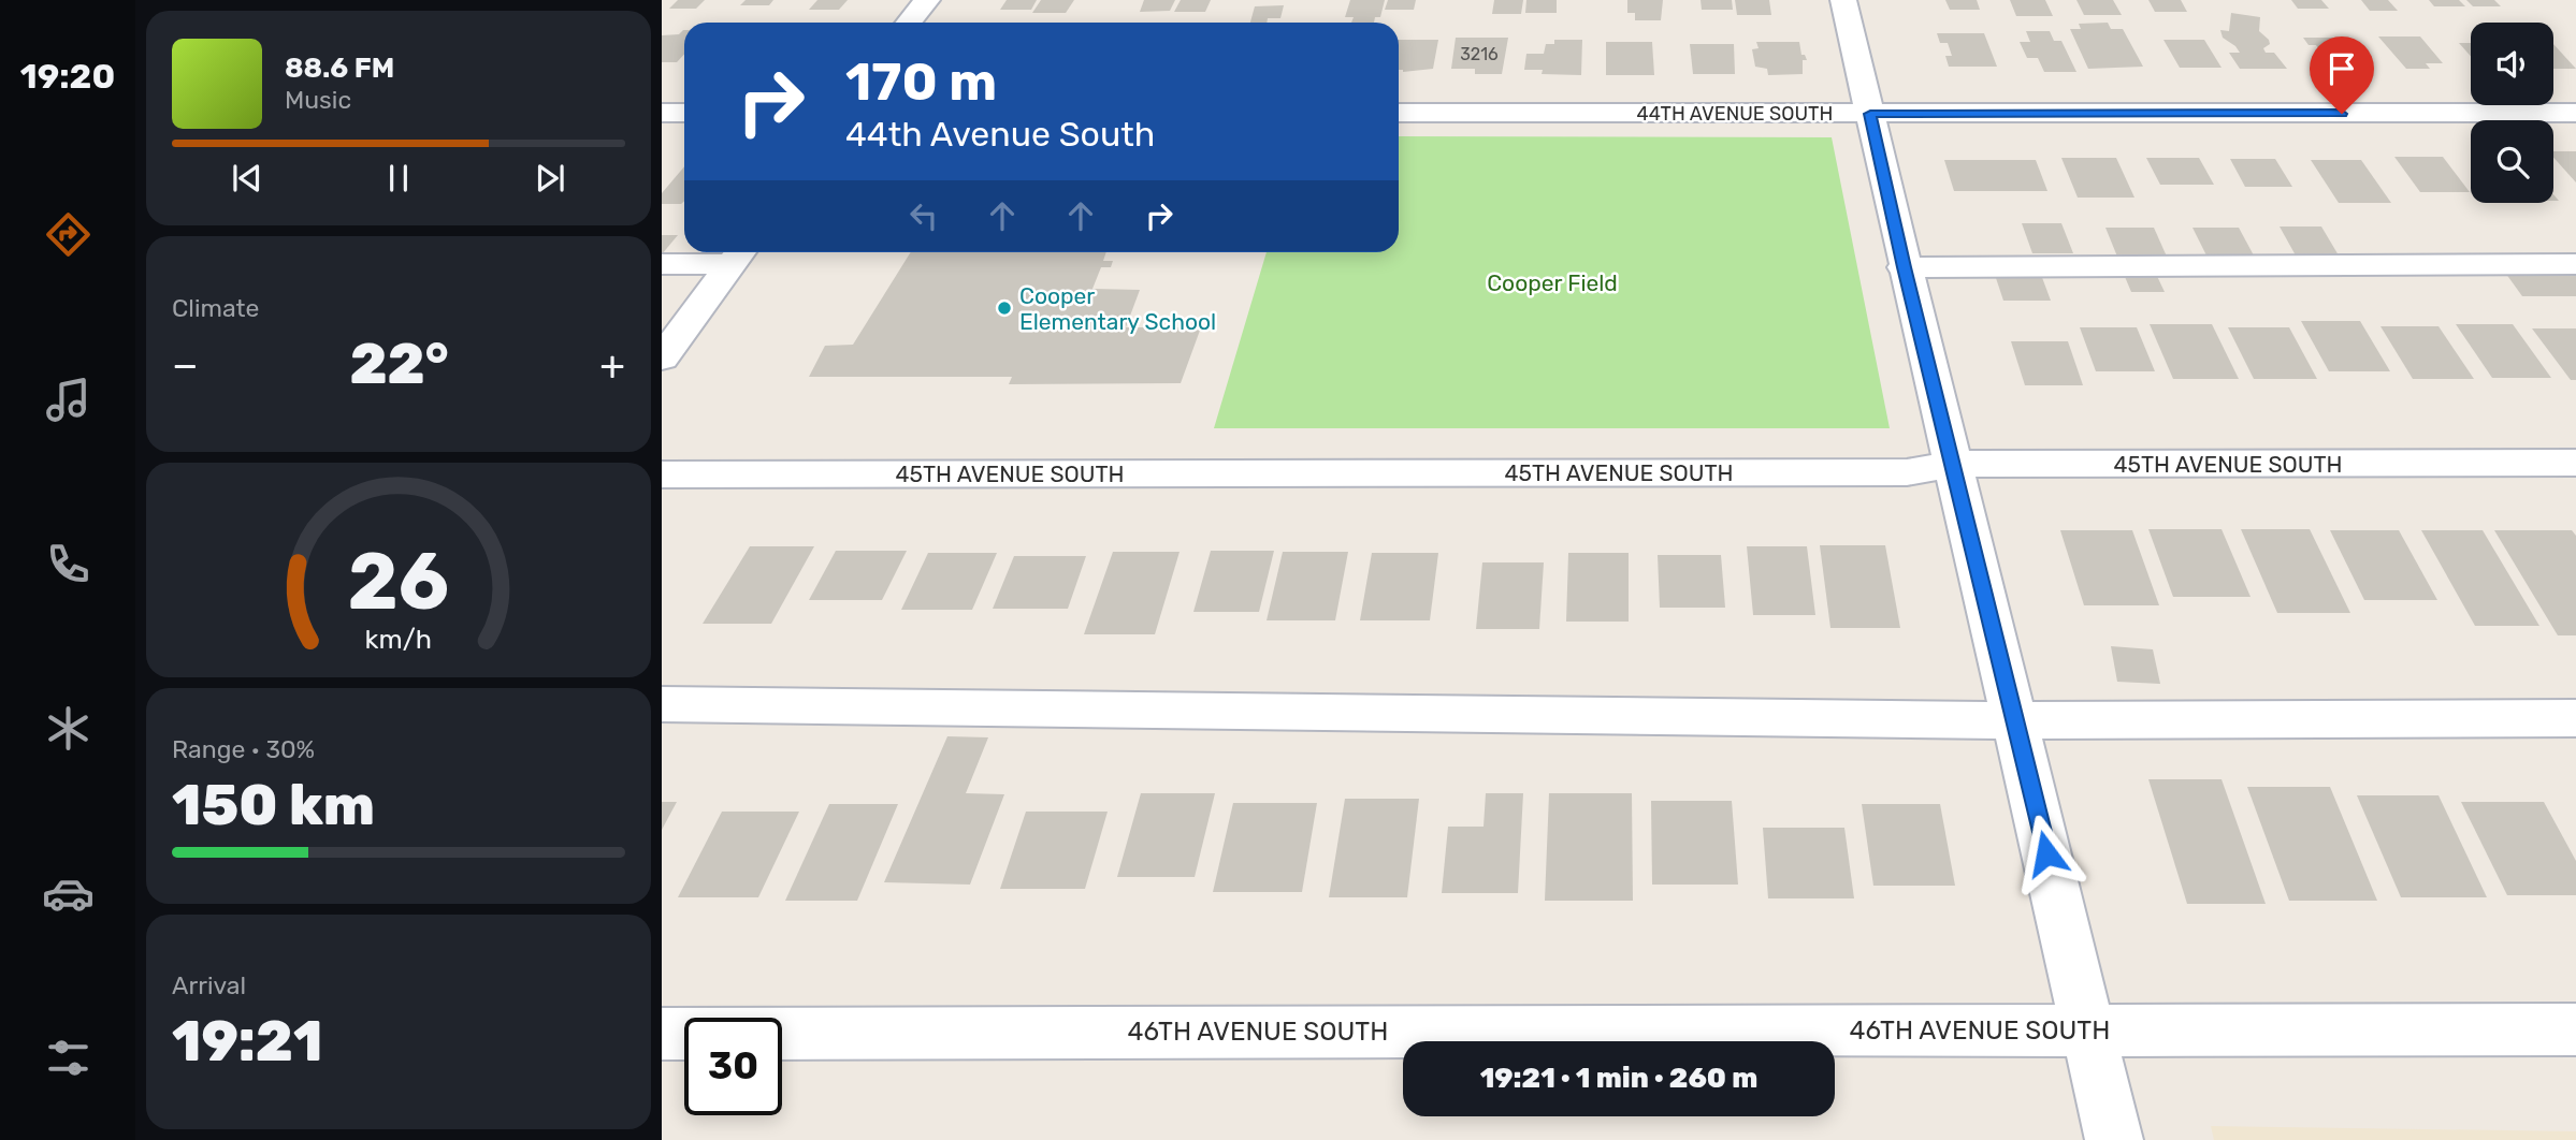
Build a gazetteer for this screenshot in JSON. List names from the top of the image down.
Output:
{
  "streets": {
    "street": ["44TH AVENUE SOUTH", "45TH AVENUE SOUTH", "46TH AVENUE SOUTH"]
  },
  "parks": ["Cooper Field"],
  "places": ["Cooper Elementary School"],
  "house_numbers": ["3216"],
  "page": {
    "tabs": "19:20",
    "turn": ["170 m", "44th Avenue South"],
    "song": ["88.6 FM", "Music"],
    "tile": [
      "Climate",
      ["Range · 30%", "150 km"],
      ["Arrival", "19:21"]
    ],
    "heat": ["−", "22°", "+"],
    "limit": "30",
    "trip": "19:21 · 1 min · 260 m",
    "gauge": ["26", "km/h"]
  }
}
